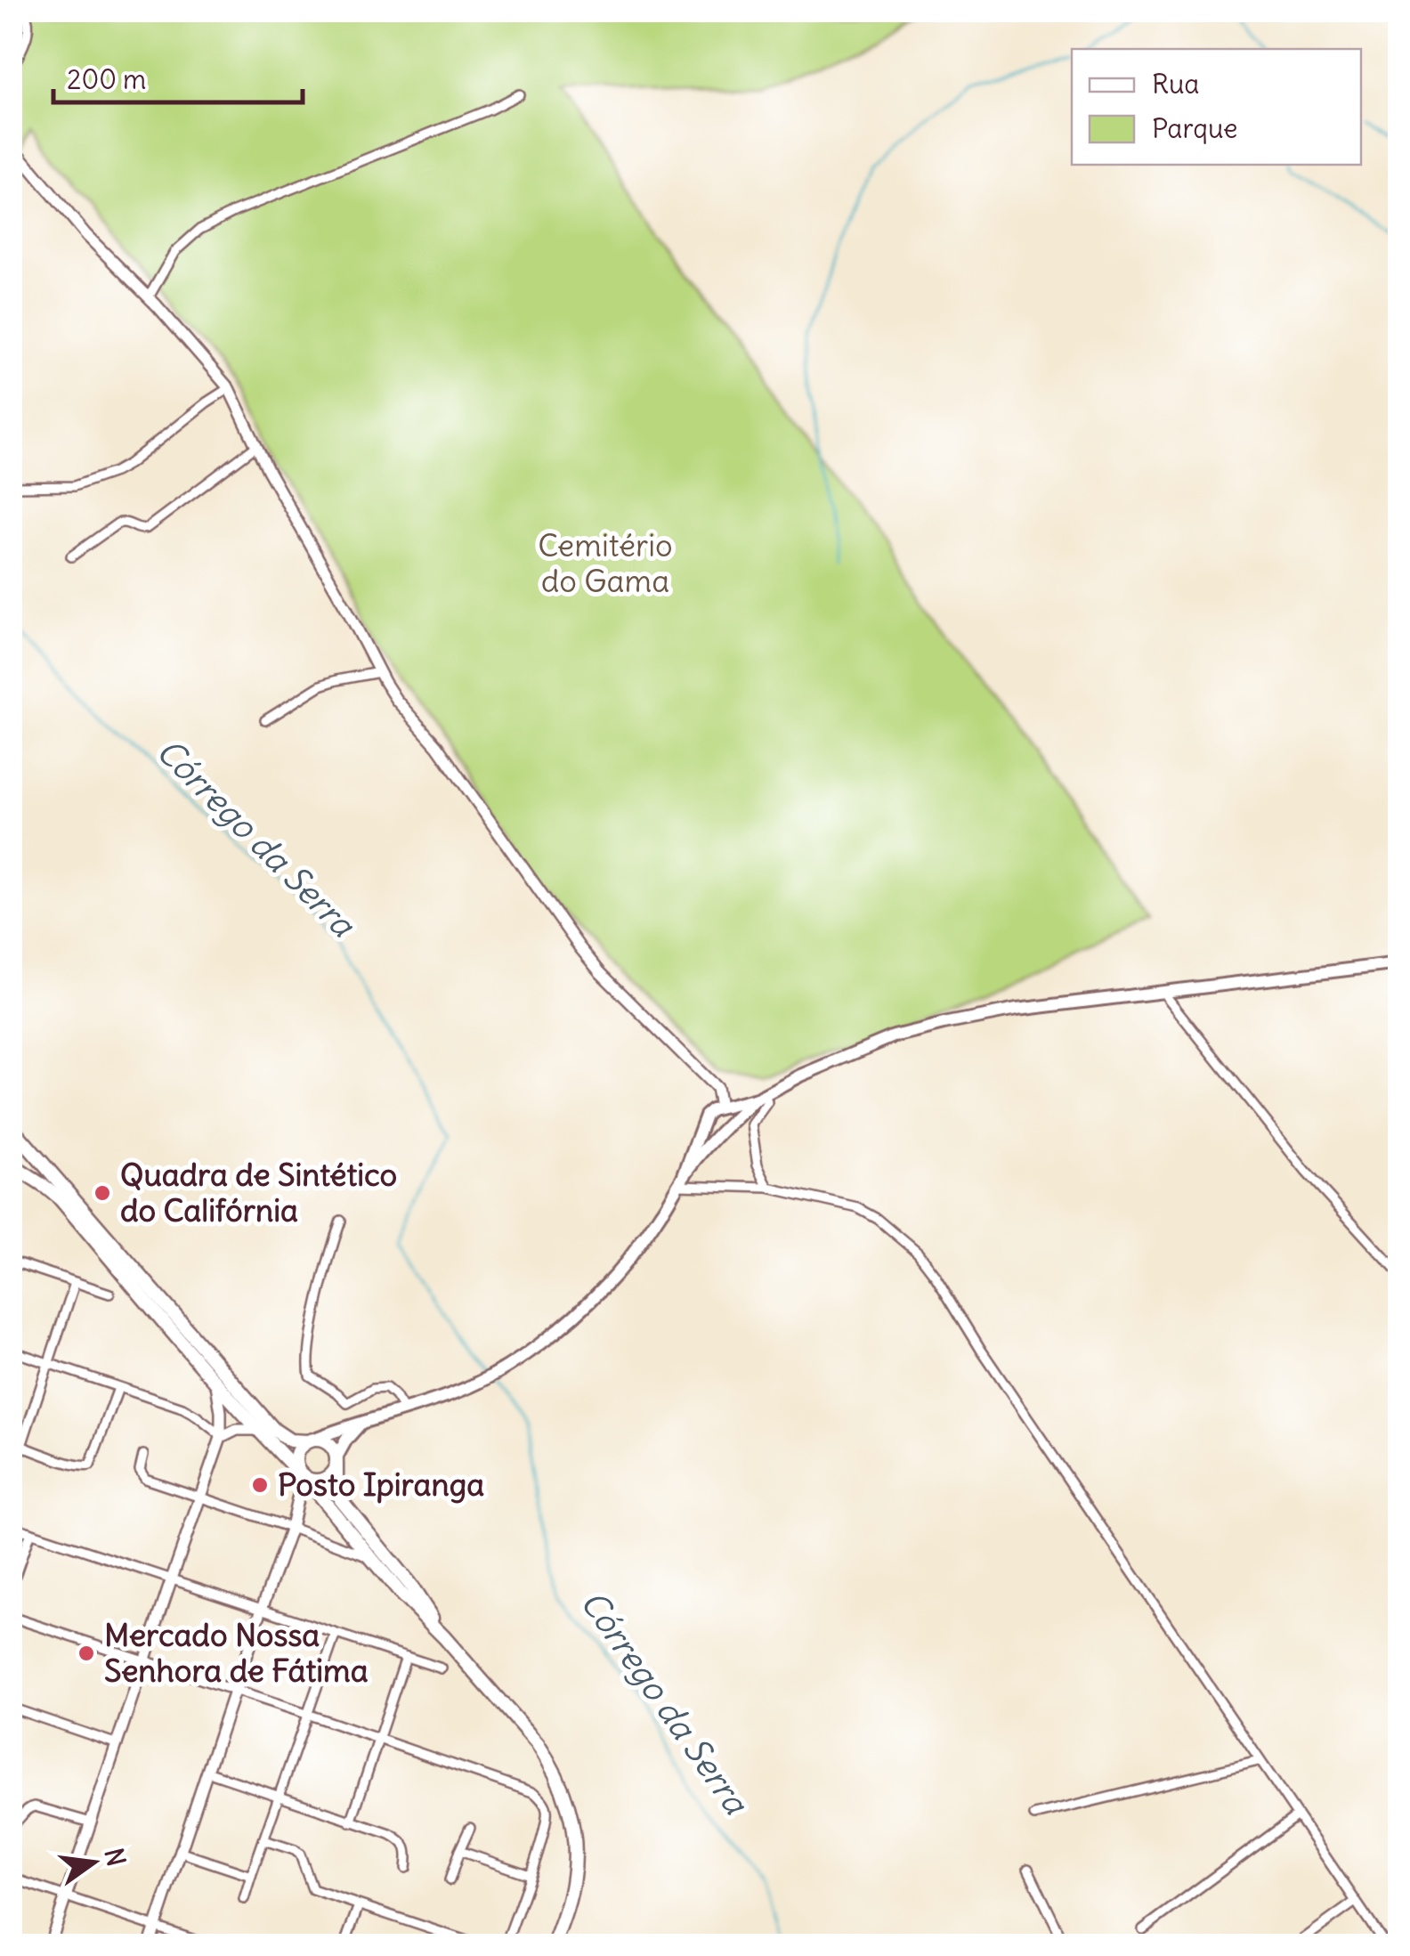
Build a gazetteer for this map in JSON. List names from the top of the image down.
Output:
{
  "water": ["Córrego da Serra"],
  "parks": ["Cemitério do Gama"],
  "places": ["Quadra de Sintético do Califórnia", "Posto Ipiranga", "Mercado Nossa Senhora de Fátima"],
  "legend": ["Rua", "Parque"],
  "scale_bar": "200 m",
  "north": "right"
}
